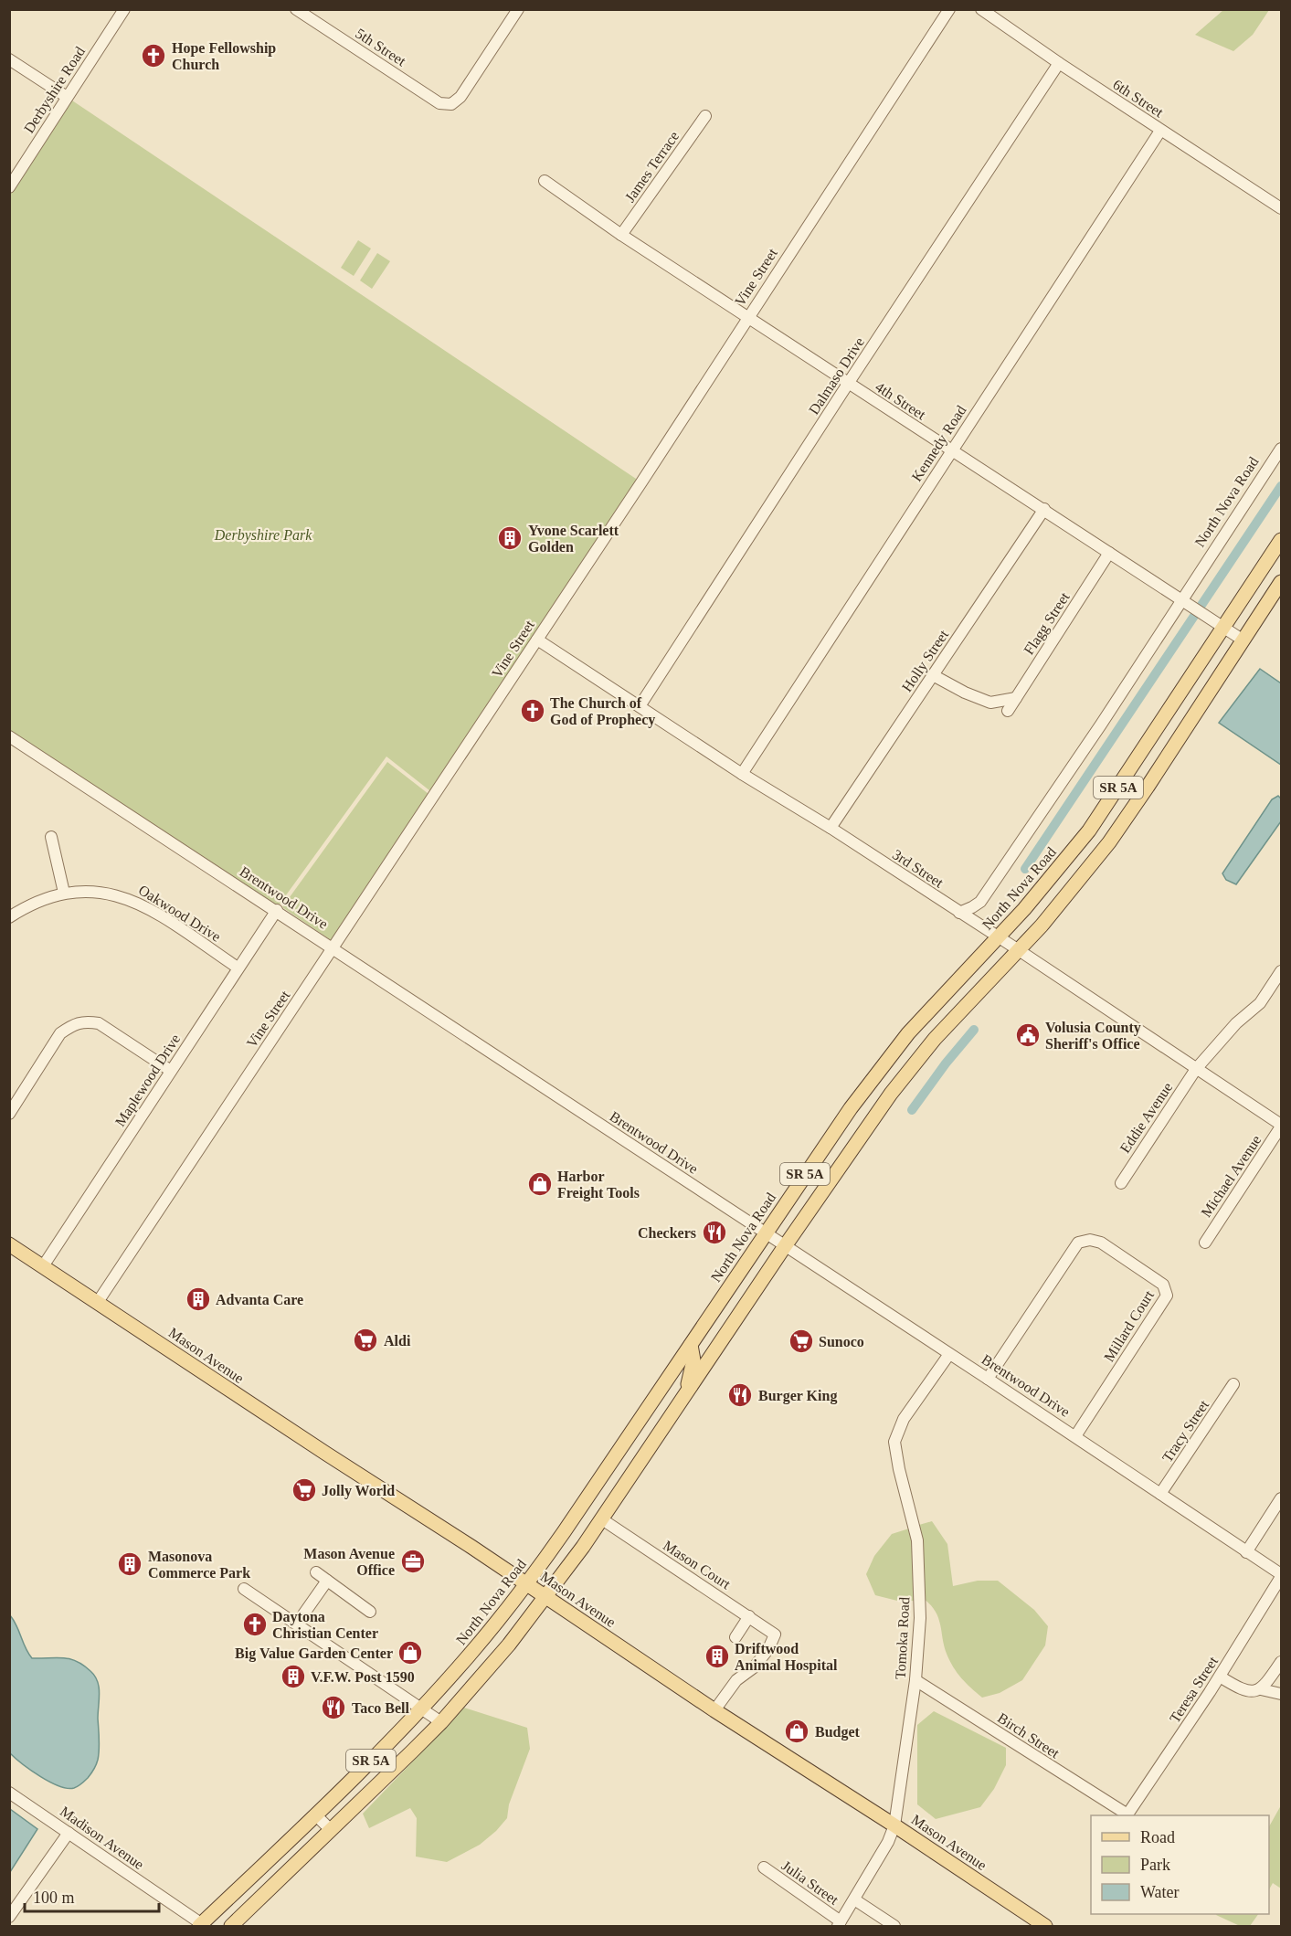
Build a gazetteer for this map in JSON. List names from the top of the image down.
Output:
{
  "streets": {
    "main road": ["North Nova Road", "SR 5A", "Mason Avenue"],
    "street": [
      "5th Street",
      "Derbyshire Road",
      "6th Street",
      "James Terrace",
      "Vine Street",
      "Dalmaso Drive",
      "4th Street",
      "Kennedy Road",
      "Flagg Street",
      "Holly Street",
      "3rd Street",
      "Brentwood Drive",
      "Oakwood Drive",
      "Maplewood Drive",
      "Eddie Avenue",
      "Michael Avenue",
      "Millard Court",
      "Tracy Street",
      "Mason Court",
      "Tomoka Road",
      "Teresa Street",
      "Birch Street",
      "Madison Avenue",
      "Julia Street"
    ]
  },
  "crossings": [
    ["6th Street", "Dalmaso Drive"],
    ["6th Street", "Kennedy Road"],
    ["James Terrace", "4th Street"],
    ["Vine Street", "4th Street"],
    ["Vine Street", "3rd Street"],
    ["Vine Street", "Brentwood Drive"],
    ["Vine Street", "Mason Avenue"],
    ["Dalmaso Drive", "4th Street"],
    ["Dalmaso Drive", "3rd Street"],
    ["4th Street", "Kennedy Road"],
    ["4th Street", "North Nova Road"],
    ["4th Street", "Flagg Street"],
    ["4th Street", "Holly Street"],
    ["4th Street", "SR 5A"],
    ["Kennedy Road", "3rd Street"],
    ["North Nova Road", "3rd Street"],
    ["North Nova Road", "Brentwood Drive"],
    ["North Nova Road", "Mason Avenue"],
    ["North Nova Road", "Madison Avenue"],
    ["Holly Street", "3rd Street"],
    ["SR 5A", "3rd Street"],
    ["SR 5A", "Brentwood Drive"],
    ["SR 5A", "Mason Avenue"],
    ["SR 5A", "Mason Court"],
    ["3rd Street", "Eddie Avenue"],
    ["3rd Street", "Michael Avenue"],
    ["Brentwood Drive", "Maplewood Drive"],
    ["Brentwood Drive", "Millard Court"],
    ["Brentwood Drive", "Tracy Street"],
    ["Brentwood Drive", "Tomoka Road"],
    ["Brentwood Drive", "Teresa Street"],
    ["Oakwood Drive", "Maplewood Drive"],
    ["Maplewood Drive", "Mason Avenue"],
    ["Mason Avenue", "Mason Court"],
    ["Mason Avenue", "Tomoka Road"],
    ["Tomoka Road", "Birch Street"],
    ["Tomoka Road", "Julia Street"],
    ["Teresa Street", "Birch Street"]
  ],
  "parks": ["Derbyshire Park"],
  "places": {
    "church": ["Hope Fellowship Church", "The Church of God of Prophecy", "Daytona Christian Center"],
    "building": [
      "Yvone Scarlett Golden",
      "Advanta Care",
      "Masonova Commerce Park",
      "Driftwood Animal Hospital",
      "V.F.W. Post 1590"
    ],
    "public building": ["Volusia County Sheriff's Office"],
    "shop": ["Harbor Freight Tools", "Big Value Garden Center", "Budget"],
    "restaurant": ["Checkers", "Burger King", "Taco Bell"],
    "supermarket": ["Aldi", "Sunoco", "Jolly World"],
    "office": ["Mason Avenue Office"]
  },
  "legend": ["Road", "Park", "Water"],
  "scale_bar": "100 m"
}
